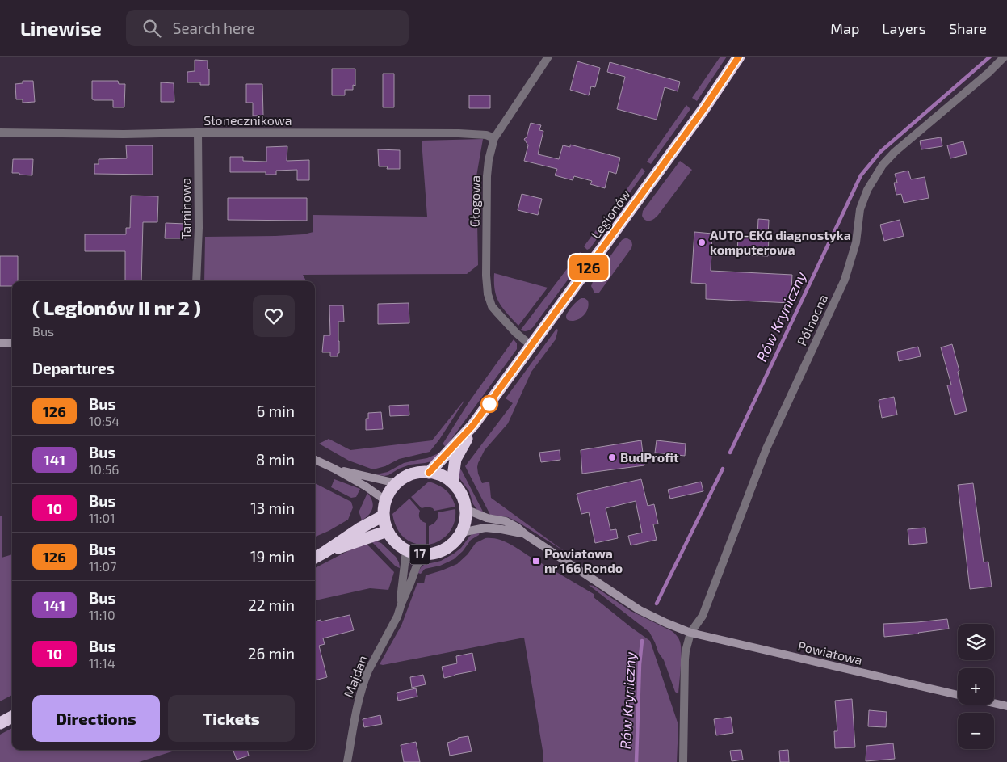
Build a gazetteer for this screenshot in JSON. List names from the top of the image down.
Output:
{
  "streets": {
    "highway": ["Legionów", "17"],
    "main road": ["Powiatowa"],
    "street": [
      "Słonecznikowa",
      "Głogowa",
      "Tarninowa",
      "Północna",
      "Majdan"
    ]
  },
  "crossings": [
    ["Słonecznikowa", "Głogowa"],
    ["Słonecznikowa", "Tarninowa"],
    ["Głogowa", "Legionów"],
    ["Legionów", "17"],
    ["Legionów", "Powiatowa"],
    ["Legionów", "Majdan"],
    ["Północna", "Powiatowa"],
    ["17", "Powiatowa"],
    ["17", "Majdan"],
    ["Powiatowa", "Majdan"]
  ],
  "water": ["Rów Kryniczny"],
  "places": {
    "other": ["AUTO-EKG diagnostyka komputerowa", "BudProfit"],
    "transit": ["Powiatowa nr 166 Rondo"]
  },
  "lines": ["bus line 126"],
  "page": {
    "header": "Linewise",
    "search": "Search here",
    "nav": ["Map", "Layers", "Share"],
    "on_map": "126",
    "heading": [
      ["( Legionów II nr 2 )", "Bus"],
      "Departures"
    ],
    "list": [
      {
        "mark": "126",
        "name": "Bus",
        "note": "10:54",
        "value": "6 min"
      },
      {
        "mark": "141",
        "name": "Bus",
        "note": "10:56",
        "value": "8 min"
      },
      {
        "mark": "10",
        "name": "Bus",
        "note": "11:01",
        "value": "13 min"
      },
      {
        "mark": "126",
        "name": "Bus",
        "note": "11:07",
        "value": "19 min"
      },
      {
        "mark": "141",
        "name": "Bus",
        "note": "11:10",
        "value": "22 min"
      },
      {
        "mark": "10",
        "name": "Bus",
        "note": "11:14",
        "value": "26 min"
      }
    ],
    "map_buttons": ["+", "−"],
    "buttons": ["Directions", "Tickets"]
  }
}
